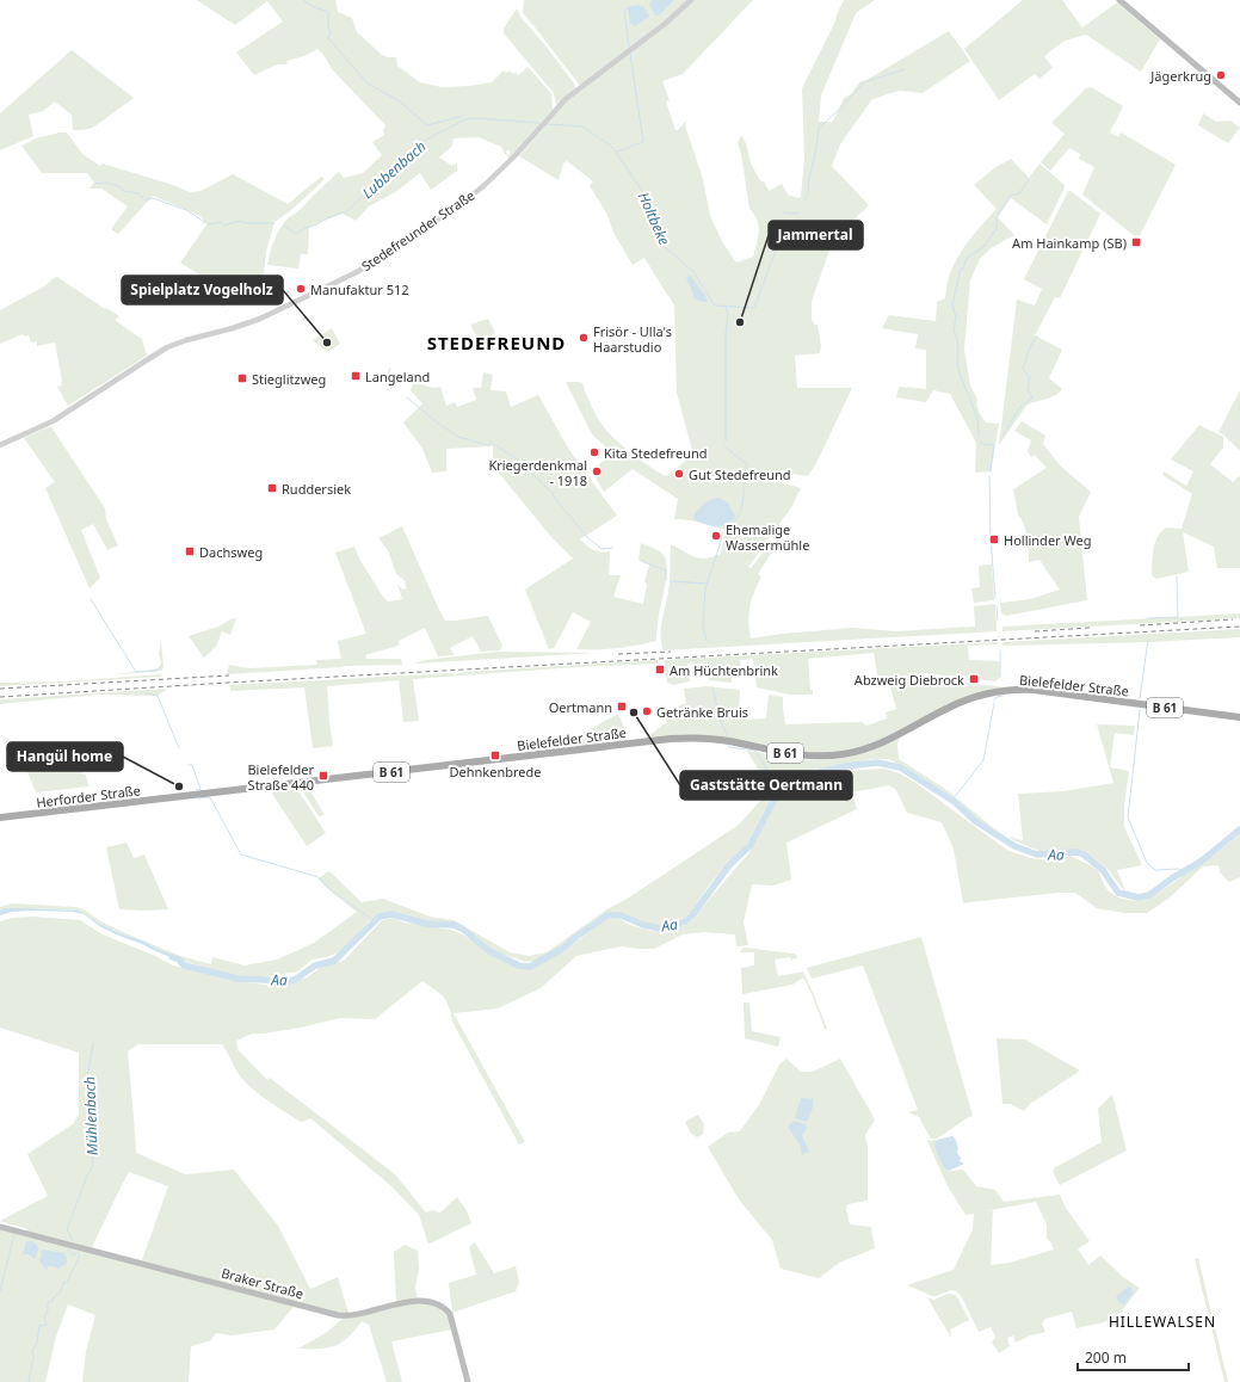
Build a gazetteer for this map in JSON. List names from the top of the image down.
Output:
{
  "streets": {
    "main road": [
      "Bielefelder Straße",
      "B 61",
      "Herforder Straße",
      "Braker Straße"
    ],
    "street": ["Stedefreunder Straße"]
  },
  "crossings": [
    ["Bielefelder Straße", "Herforder Straße"]
  ],
  "districts": ["STEDEFREUND", "HILLEWALSEN"],
  "water": [
    "Lubbenbach",
    "Holtbeke",
    "Aa",
    "Mühlenbach"
  ],
  "places": {
    "other": [
      "Jägerkrug",
      "Manufaktur 512",
      "Jammertal",
      "Frisör - Ulla's Haarstudio",
      "Spielplatz Vogelholz",
      "Kita Stedefreund",
      "Kriegerdenkmal - 1918",
      "Gut Stedefreund",
      "Ehemalige Wassermühle",
      "Getränke Bruis",
      "Gaststätte Oertmann",
      "Hangül home"
    ],
    "transit": [
      "Am Hainkamp (SB)",
      "Langeland",
      "Stieglitzweg",
      "Ruddersiek",
      "Hollinder Weg",
      "Dachsweg",
      "Am Hüchtenbrink",
      "Abzweig Diebrock",
      "Oertmann",
      "Dehnkenbrede",
      "Bielefelder Straße 440"
    ]
  },
  "scale_bar": "200 m"
}
